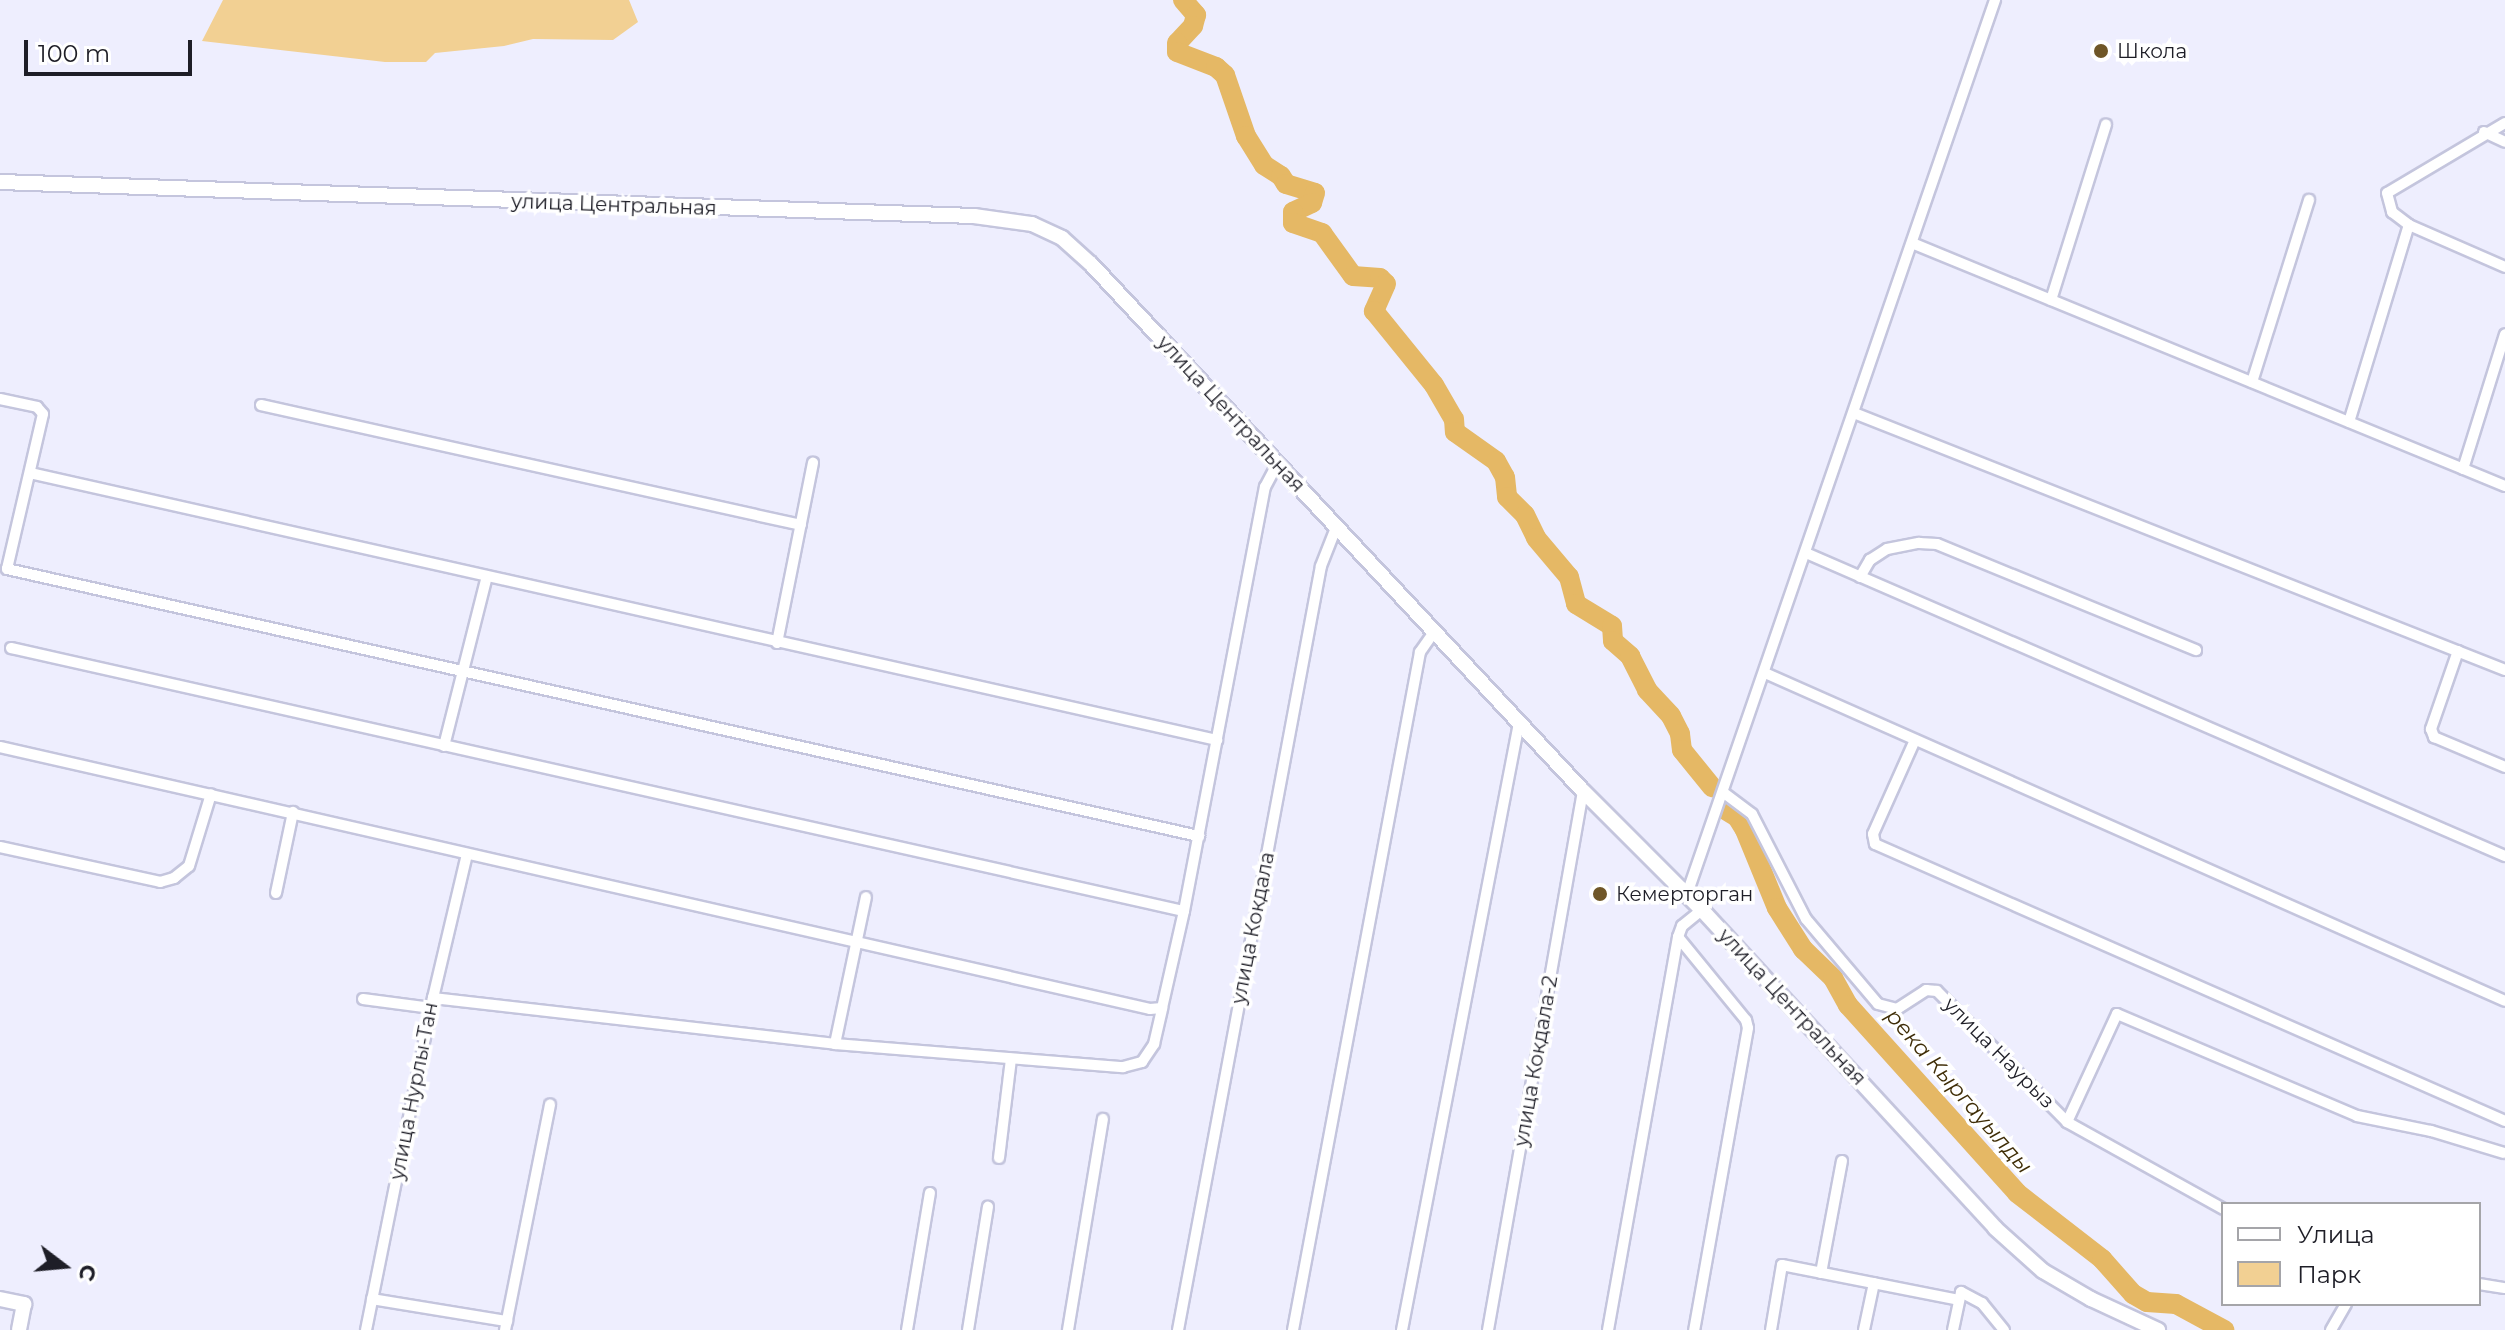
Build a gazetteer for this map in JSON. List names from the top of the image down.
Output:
{
  "streets": {
    "main road": ["улица Центральная"],
    "street": [
      "улица Кокдала",
      "улица Наурыз",
      "улица Кокдала-2",
      "улица Нурлы-Тан"
    ]
  },
  "crossings": [
    ["улица Центральная", "улица Кокдала"],
    ["улица Центральная", "улица Кокдала-2"]
  ],
  "water": ["река Кыргауылды"],
  "places": ["Школа", "Кемерторган"],
  "legend": ["Улица", "Парк"],
  "scale_bar": "100 m",
  "north": "right"
}
